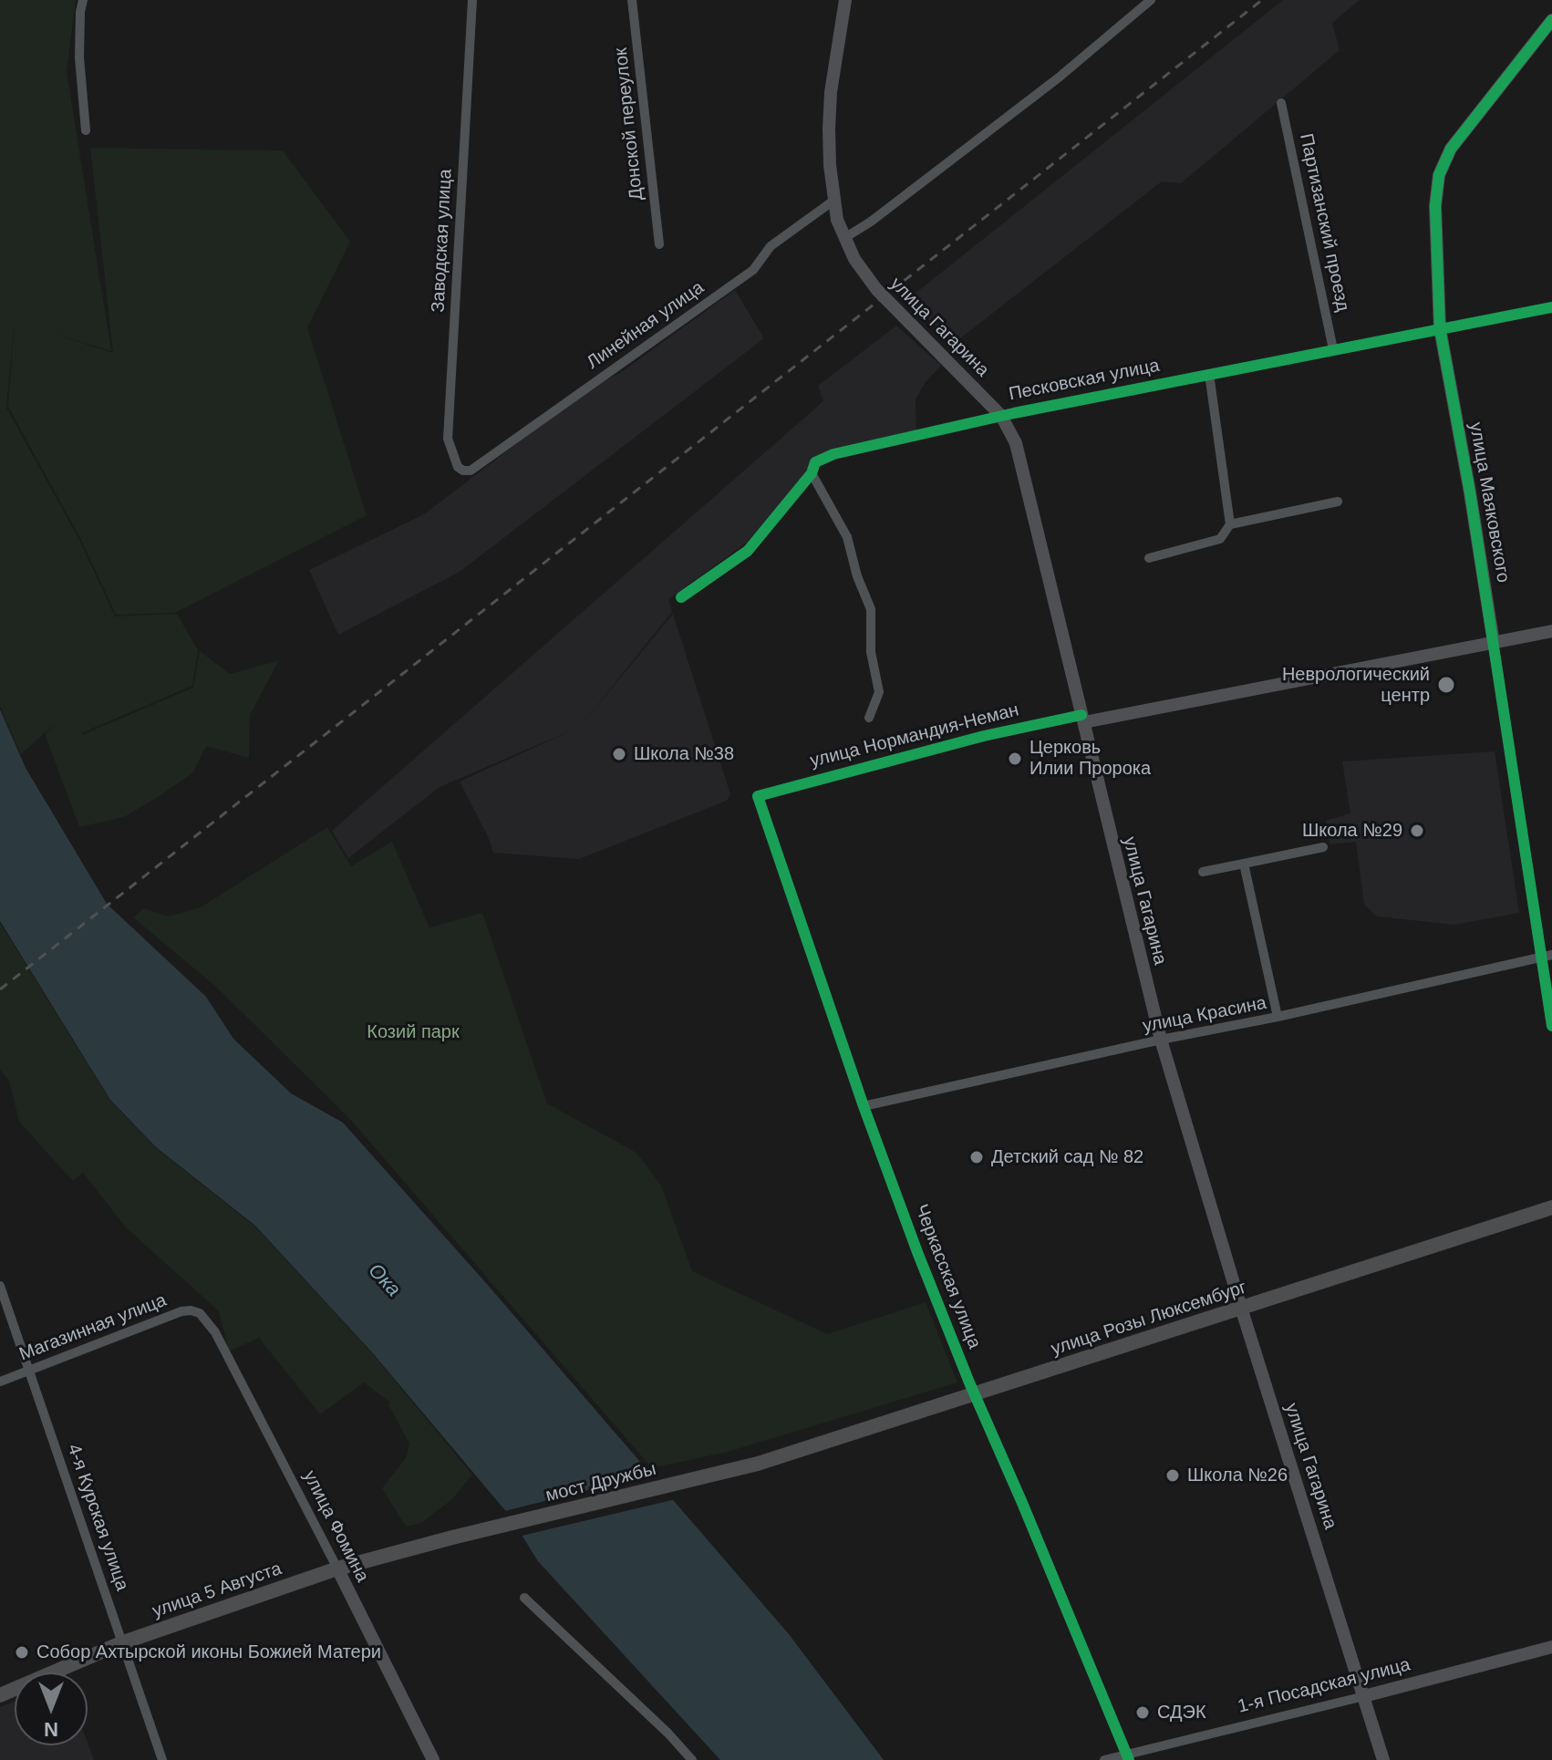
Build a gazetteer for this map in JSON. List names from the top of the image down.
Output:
{
  "streets": {
    "main road": ["улица Розы Люксембург", "мост Дружбы", "улица 5 Августа"],
    "street": [
      "Донской переулок",
      "Партизанский проезд",
      "Заводская улица",
      "Линейная улица",
      "улица Гагарина",
      "Песковская улица",
      "улица Маяковского",
      "улица Нормандия-Неман",
      "улица Красина",
      "Черкасская улица",
      "Магазинная улица",
      "4-я Курская улица",
      "улица Фомина",
      "1-я Посадская улица"
    ]
  },
  "crossings": [
    ["Партизанский проезд", "Песковская улица"],
    ["Заводская улица", "Линейная улица"],
    ["Линейная улица", "улица Гагарина"],
    ["улица Гагарина", "Песковская улица"],
    ["улица Гагарина", "улица Нормандия-Неман"],
    ["улица Гагарина", "улица Красина"],
    ["улица Гагарина", "улица Розы Люксембург"],
    ["улица Гагарина", "1-я Посадская улица"],
    ["Песковская улица", "улица Маяковского"],
    ["улица Маяковского", "улица Нормандия-Неман"],
    ["улица Маяковского", "улица Красина"],
    ["улица Нормандия-Неман", "Черкасская улица"],
    ["улица Красина", "Черкасская улица"],
    ["Черкасская улица", "улица Розы Люксембург"],
    ["Черкасская улица", "1-я Посадская улица"],
    ["улица Розы Люксембург", "мост Дружбы"],
    ["Магазинная улица", "4-я Курская улица"],
    ["Магазинная улица", "улица Фомина"],
    ["мост Дружбы", "улица 5 Августа"],
    ["4-я Курская улица", "улица 5 Августа"],
    ["улица Фомина", "улица 5 Августа"]
  ],
  "water": ["Ока"],
  "parks": ["Козий парк"],
  "places": [
    "Неврологический центр",
    "Школа №38",
    "Церковь Илии Пророка",
    "Школа №29",
    "Детский сад № 82",
    "Школа №26",
    "Собор Ахтырской иконы Божией Матери",
    "СДЭК"
  ],
  "north": "bottom"
}
